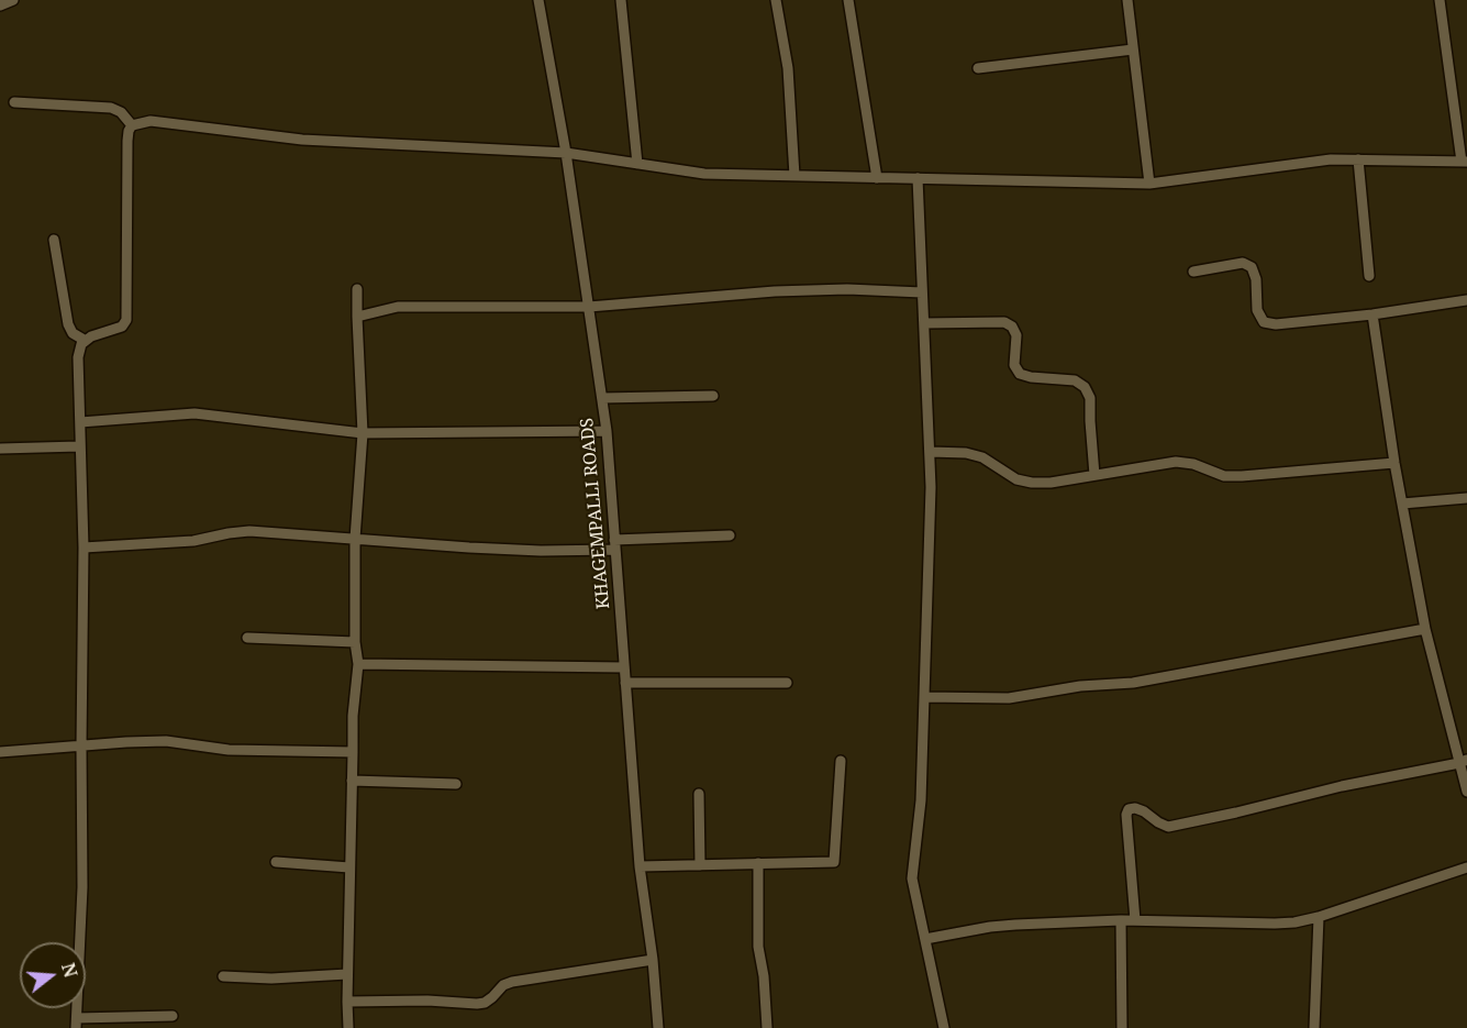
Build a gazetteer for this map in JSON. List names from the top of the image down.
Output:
{
  "streets": {
    "street": ["KHAGEMPALLI ROADS"]
  },
  "north": "right"
}
